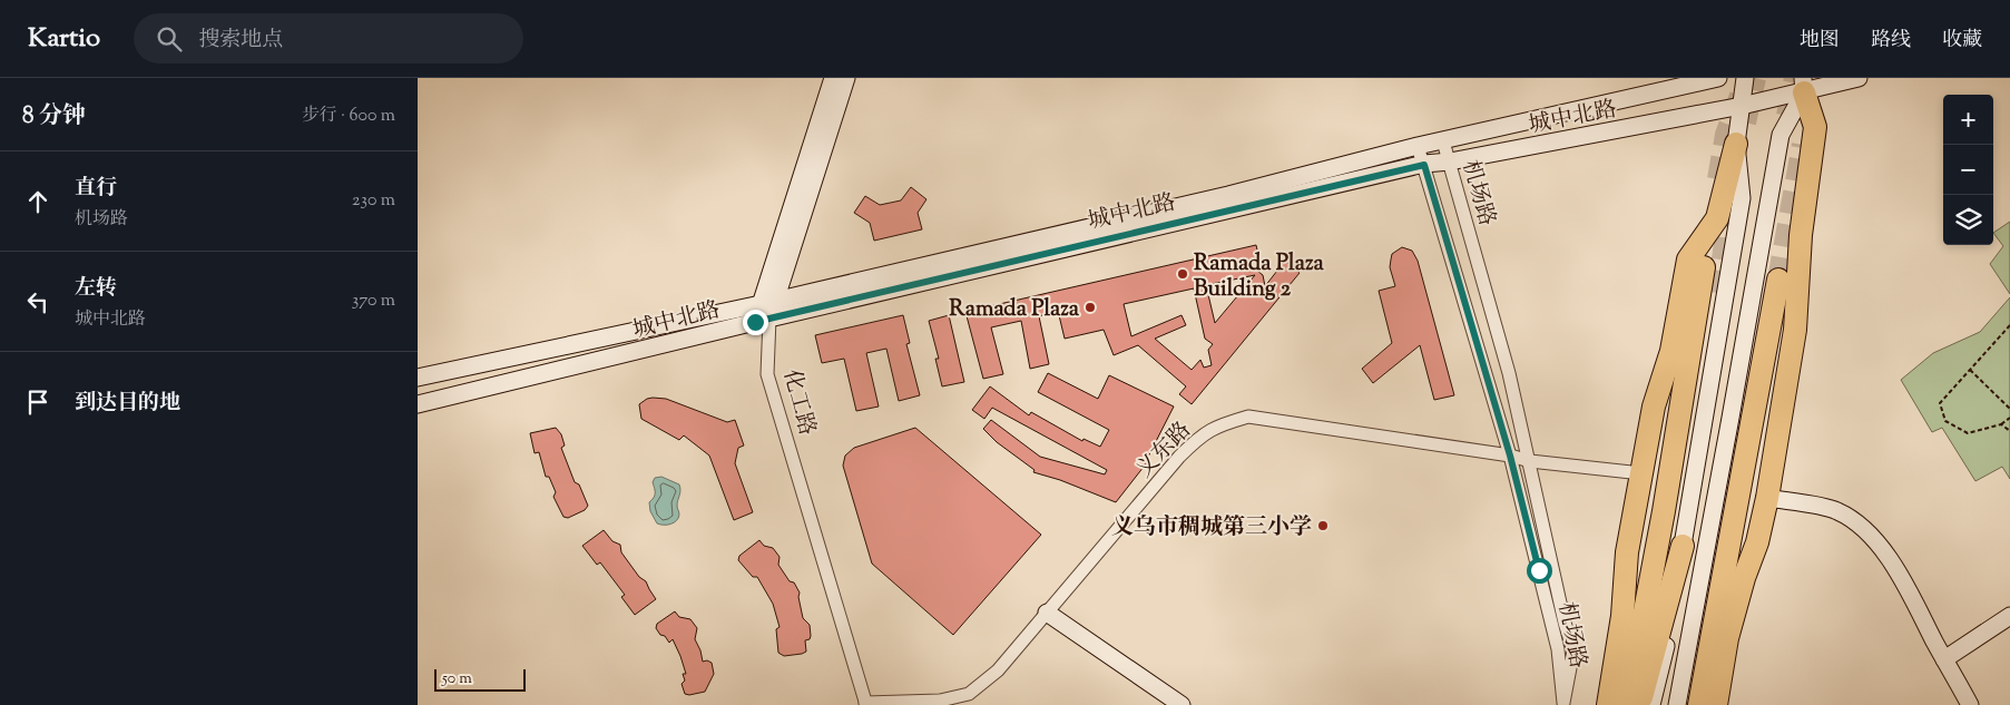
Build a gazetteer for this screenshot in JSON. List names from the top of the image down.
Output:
{
  "streets": {
    "main road": ["城中北路", "化工路"],
    "street": ["机场路", "义东路"]
  },
  "crossings": [
    ["城中北路", "机场路"],
    ["城中北路", "化工路"],
    ["机场路", "义东路"],
    ["化工路", "义东路"]
  ],
  "places": ["Ramada Plaza Building 2", "Ramada Plaza", "义乌市稠城第三小学"],
  "scale_bar": "50 m",
  "page": {
    "header": "Kartio",
    "search": "搜索地点",
    "nav": ["地图", "路线", "收藏"],
    "heading": ["8 分钟", "步行 · 600 m"],
    "map_buttons": ["+", "−"],
    "list": [
      ["直行", "机场路", "230 m"],
      ["左转", "城中北路", "370 m"],
      "到达目的地"
    ],
    "scale": "50 m"
  }
}
